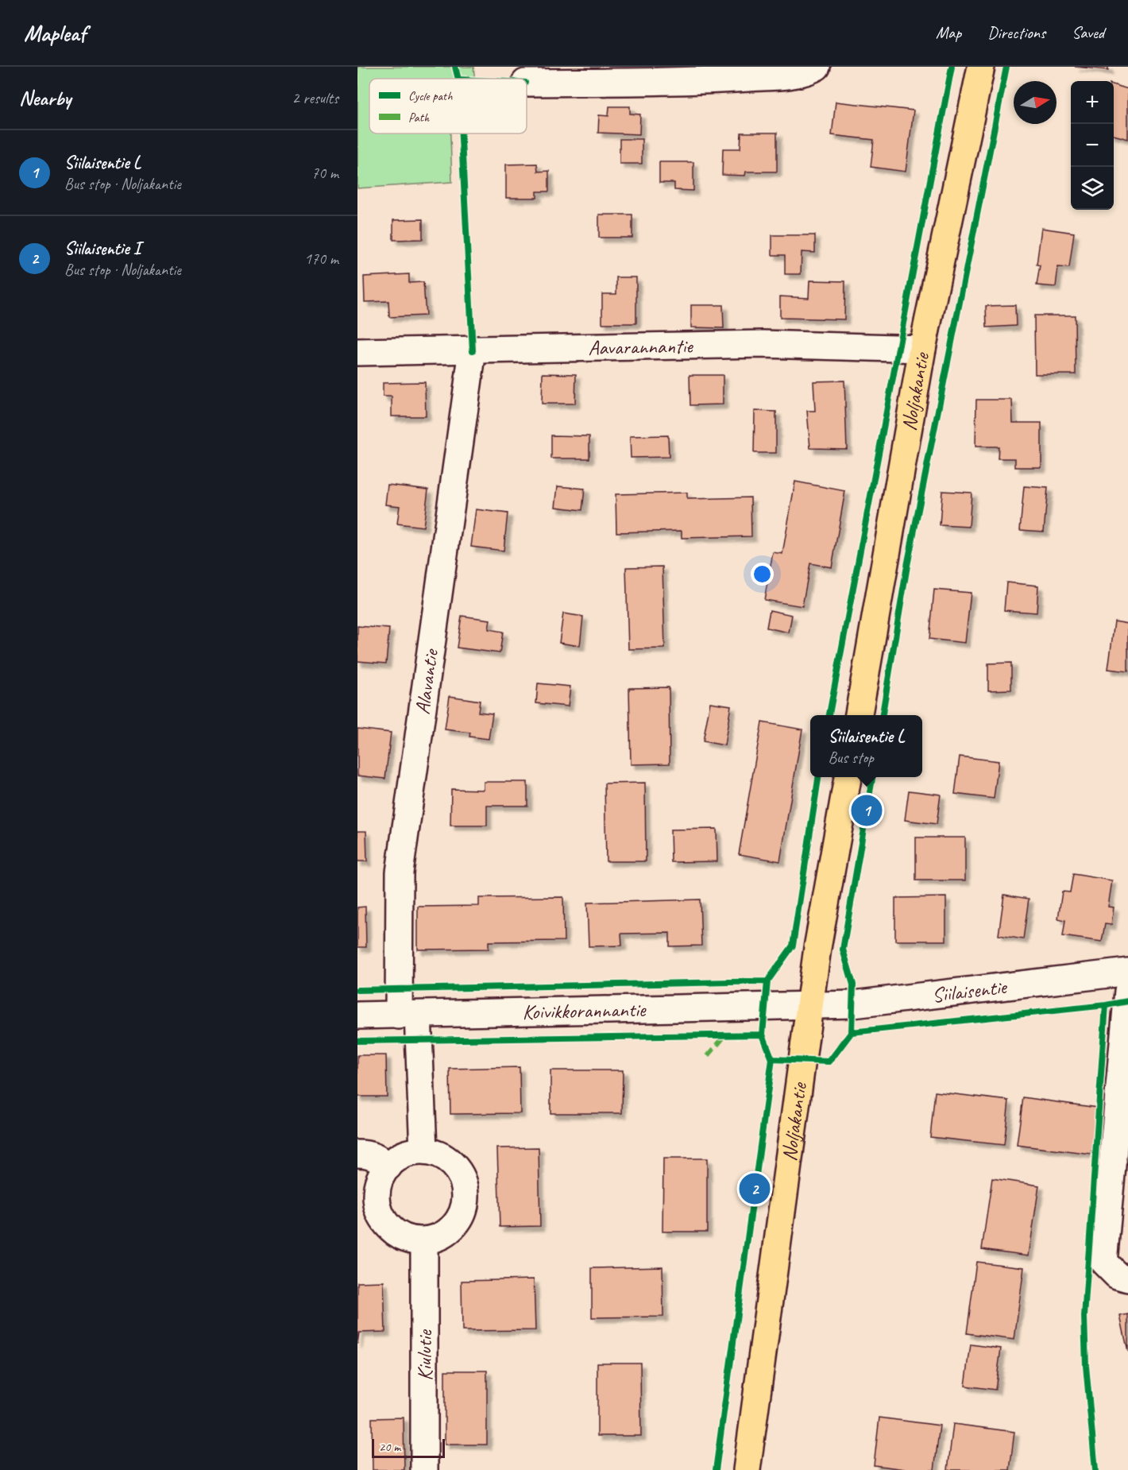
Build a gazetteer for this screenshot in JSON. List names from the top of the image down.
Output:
{
  "streets": {
    "main road": ["Noljakantie"],
    "street": [
      "Aavarannantie",
      "Alavantie",
      "Siilaisentie",
      "Koivikkorannantie",
      "Kiulutie"
    ]
  },
  "crossings": [
    ["Aavarannantie", "Noljakantie"],
    ["Aavarannantie", "Alavantie"],
    ["Noljakantie", "Siilaisentie"],
    ["Noljakantie", "Koivikkorannantie"],
    ["Alavantie", "Koivikkorannantie"],
    ["Siilaisentie", "Koivikkorannantie"]
  ],
  "legend": ["Cycle path", "Path"],
  "scale_bar": "20 m",
  "north": "right",
  "page": {
    "header": "Mapleaf",
    "nav": ["Map", "Directions", "Saved"],
    "heading": ["Nearby", "2 results"],
    "map_buttons": ["+", "−"],
    "list": [
      {
        "mark": "1",
        "name": "Siilaisentie L",
        "note": "Bus stop · Noljakantie",
        "value": "70 m"
      },
      {
        "mark": "2",
        "name": "Siilaisentie I",
        "note": "Bus stop · Noljakantie",
        "value": "170 m"
      }
    ],
    "popup": ["Siilaisentie L", "Bus stop"],
    "pins": ["1", "2"],
    "scale": "20 m"
  }
}
